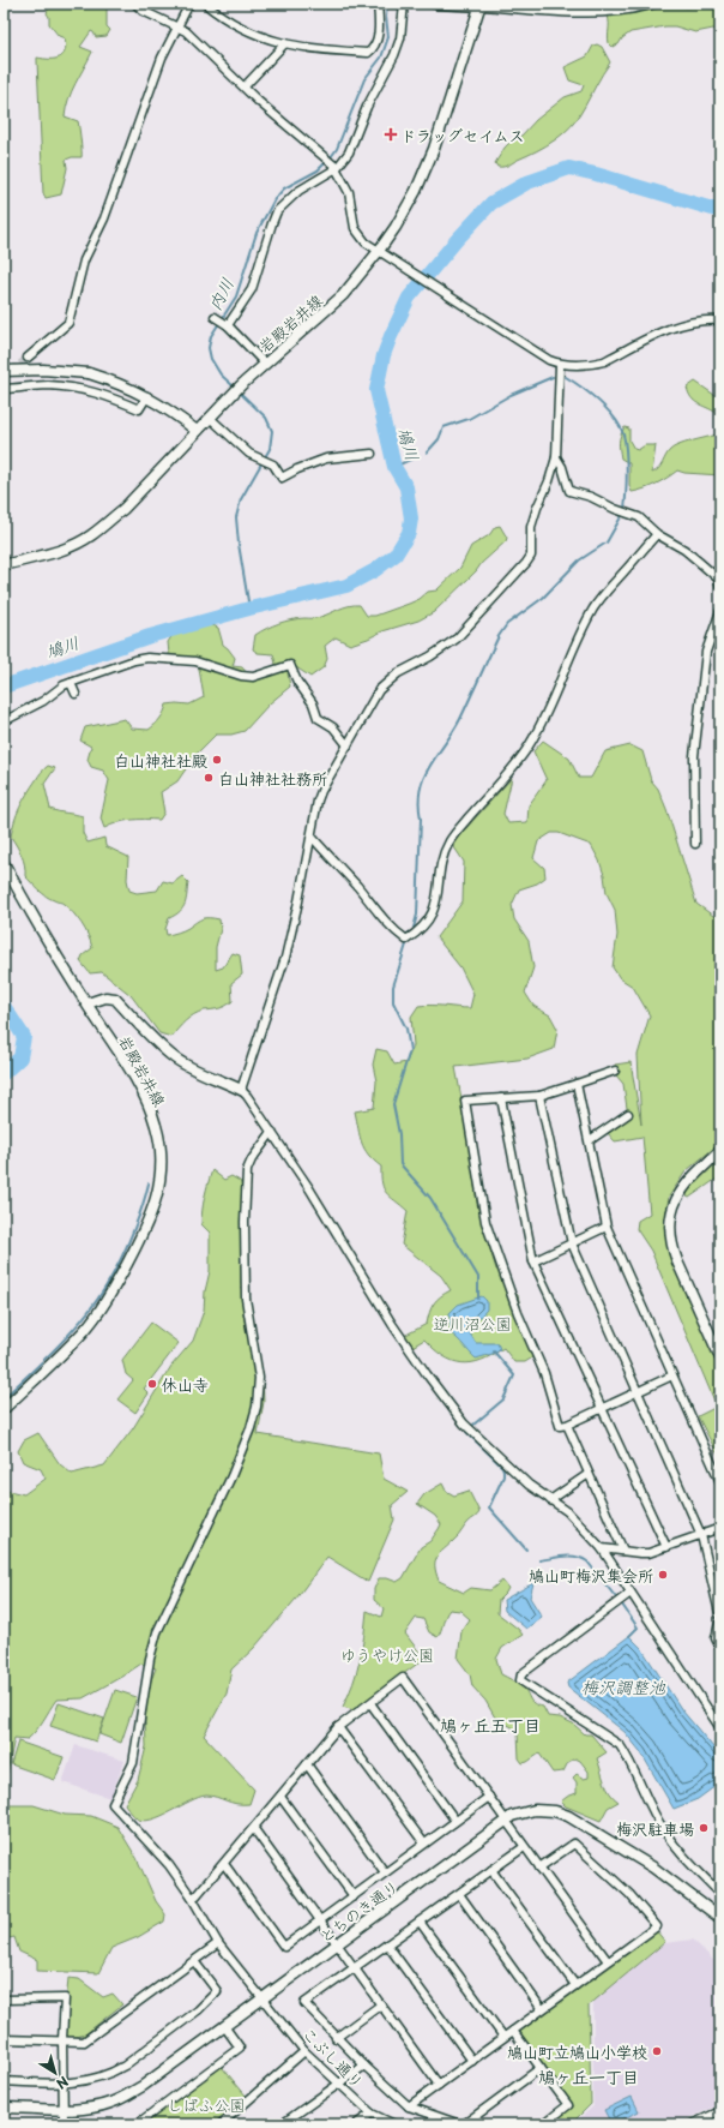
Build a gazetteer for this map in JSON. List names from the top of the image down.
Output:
{
  "streets": {
    "street": ["岩殿岩井線", "とちのき通り", "こぶし通り"]
  },
  "crossings": [
    ["とちのき通り", "こぶし通り"]
  ],
  "districts": ["鳩ヶ丘五丁目", "鳩ヶ丘一丁目"],
  "water": ["内川", "鳩川", "梅沢調整池"],
  "parks": ["逆川沼公園", "ゆうやけ公園", "しばふ公園"],
  "places": {
    "health": ["ドラッグセイムス"],
    "other": [
      "白山神社社殿",
      "白山神社社務所",
      "休山寺",
      "鳩山町梅沢集会所",
      "梅沢駐車場",
      "鳩山町立鳩山小学校"
    ]
  },
  "north": "bottom right"
}
